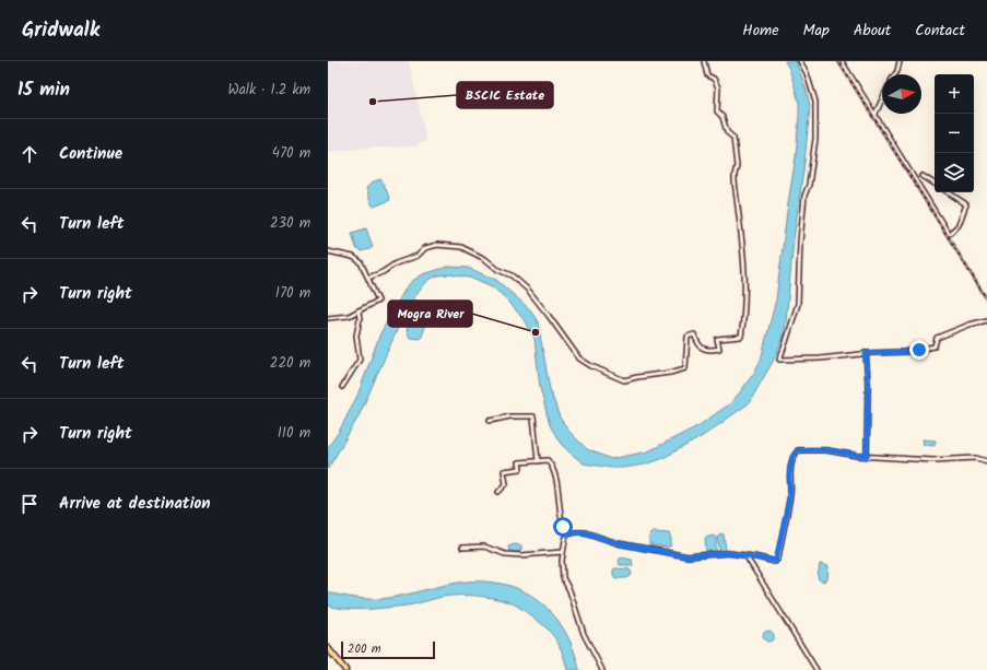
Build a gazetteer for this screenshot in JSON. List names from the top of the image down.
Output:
{
  "places": ["BSCIC Estate", "Mogra River"],
  "scale_bar": "200 m",
  "north": "right",
  "page": {
    "header": "Gridwalk",
    "nav": [
      "Home",
      "Map",
      "About",
      "Contact"
    ],
    "heading": ["15 min", "Walk · 1.2 km"],
    "map_buttons": ["+", "−"],
    "list": [
      ["Continue", "470 m"],
      ["Turn left", "230 m"],
      ["Turn right", "170 m"],
      ["Turn left", "220 m"],
      ["Turn right", "110 m"],
      "Arrive at destination"
    ],
    "scale": "200 m"
  }
}
